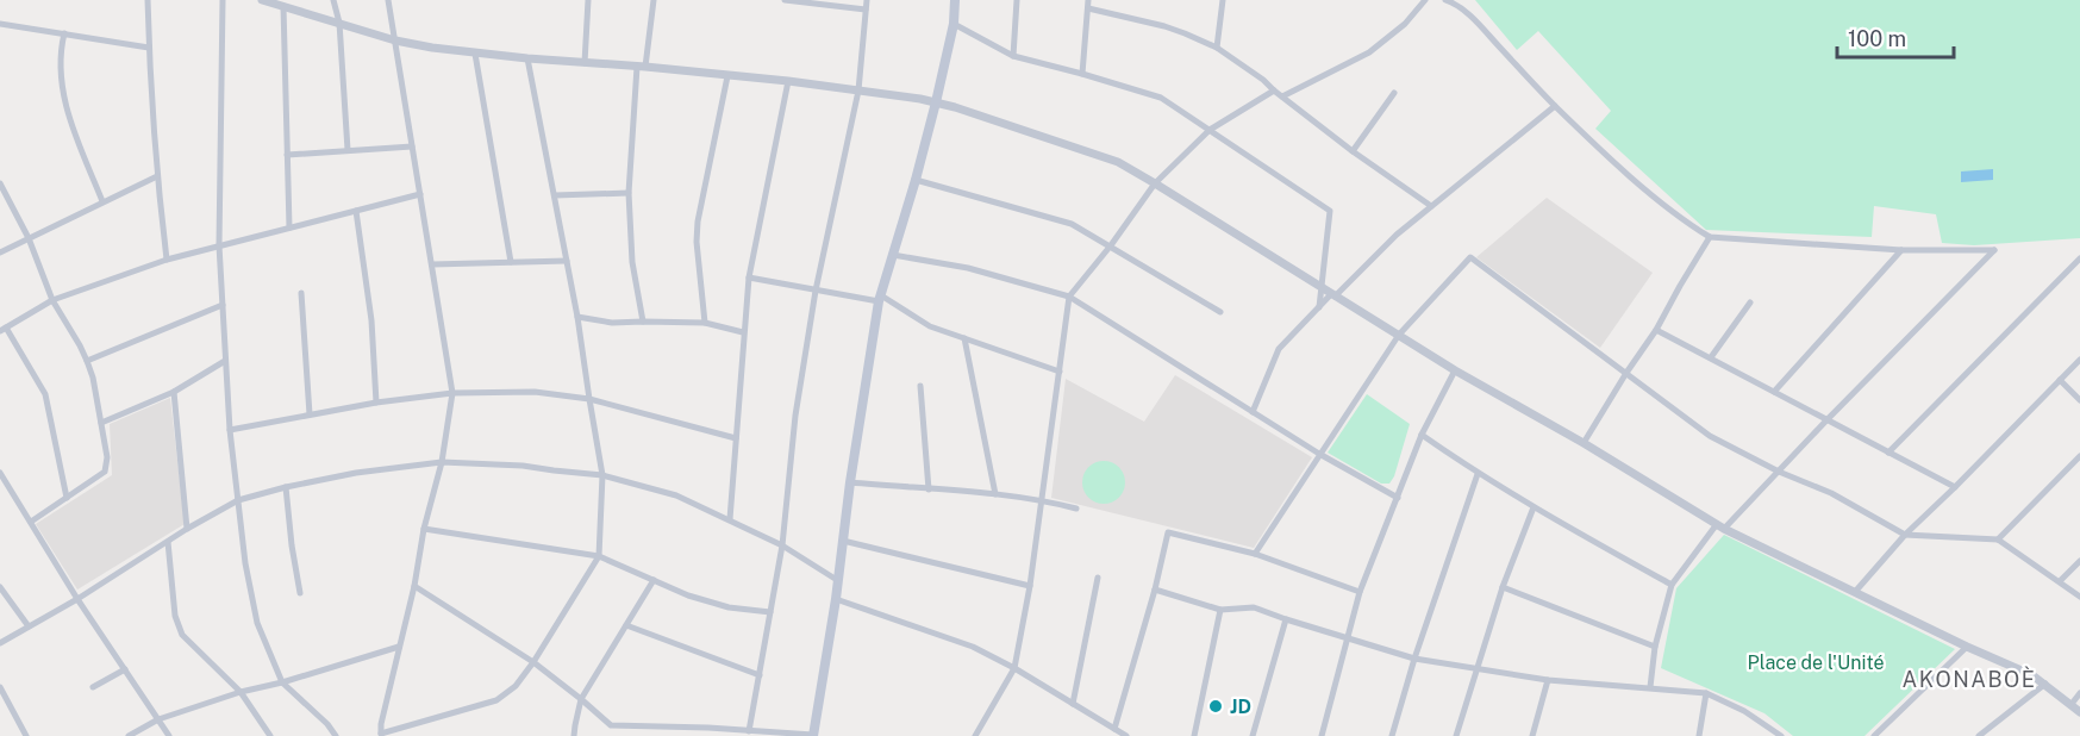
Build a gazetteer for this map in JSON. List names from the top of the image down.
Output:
{
  "districts": ["AKONABOÈ"],
  "parks": ["Place de l'Unité"],
  "places": ["JD"],
  "scale_bar": "100 m"
}
